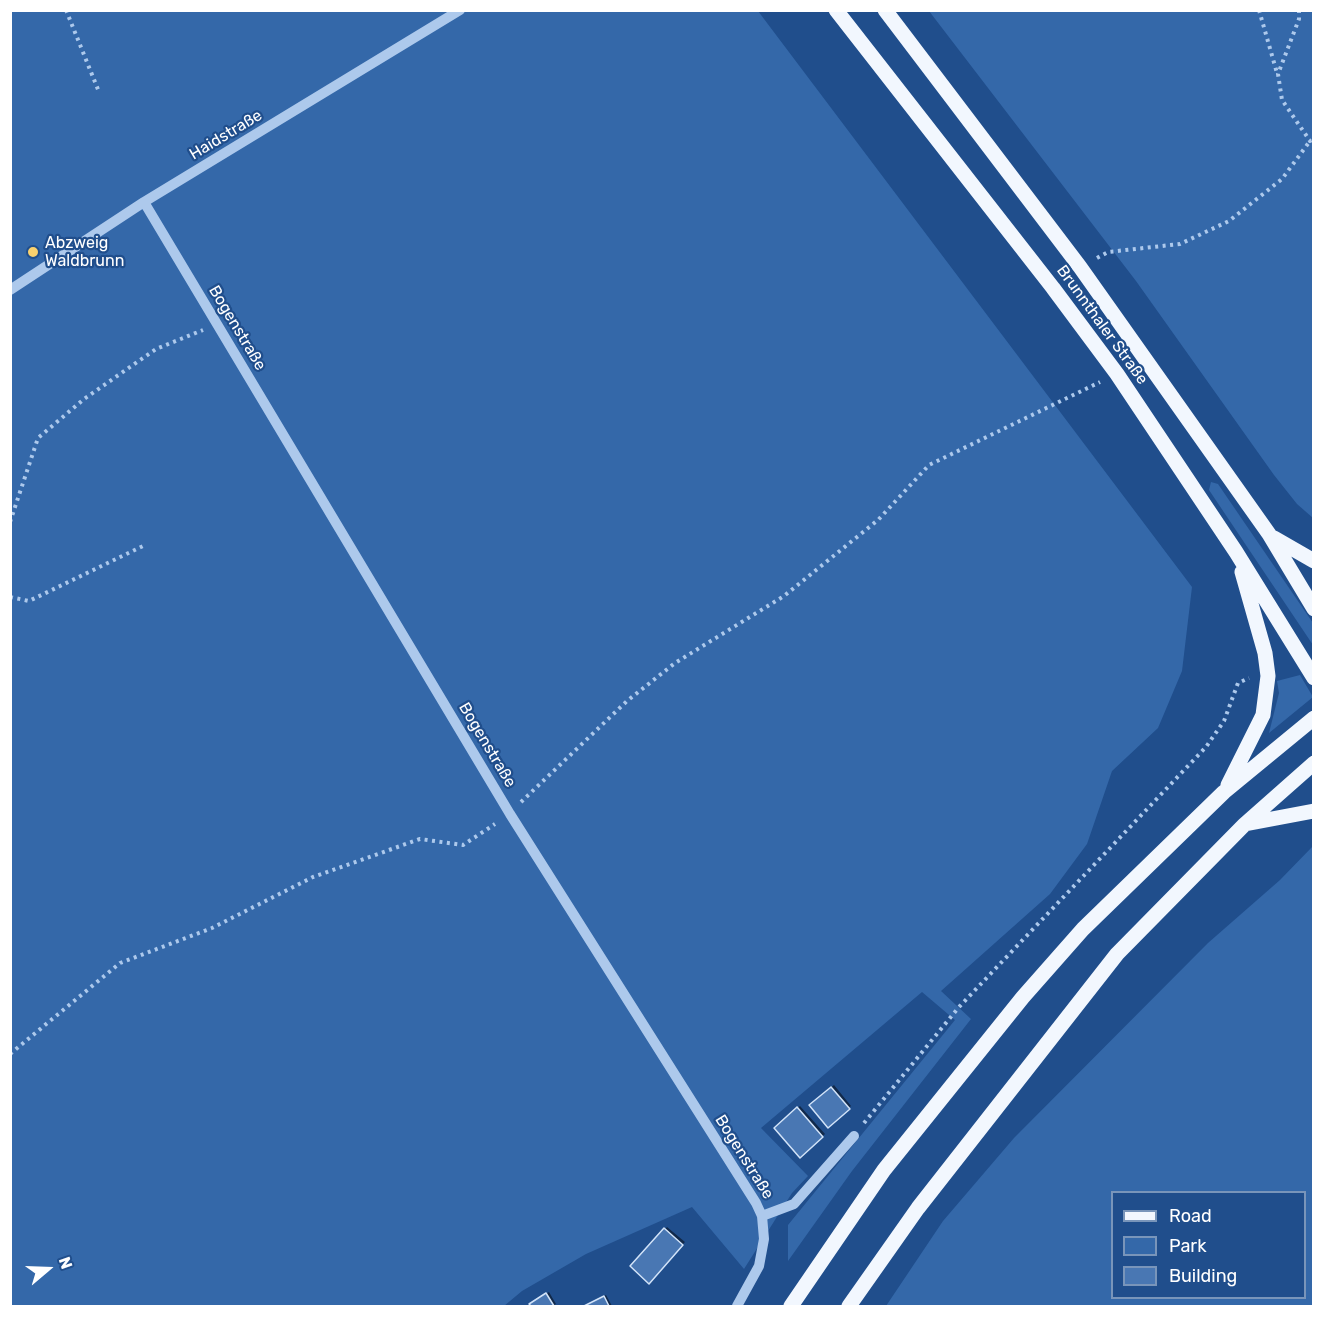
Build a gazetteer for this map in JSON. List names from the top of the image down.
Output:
{
  "streets": {
    "main road": ["Brunnthaler Straße"],
    "street": ["Haidstraße", "Bogenstraße"]
  },
  "crossings": [
    ["Haidstraße", "Bogenstraße"]
  ],
  "places": ["Abzweig Waldbrunn"],
  "legend": ["Road", "Park", "Building"],
  "north": "right"
}
